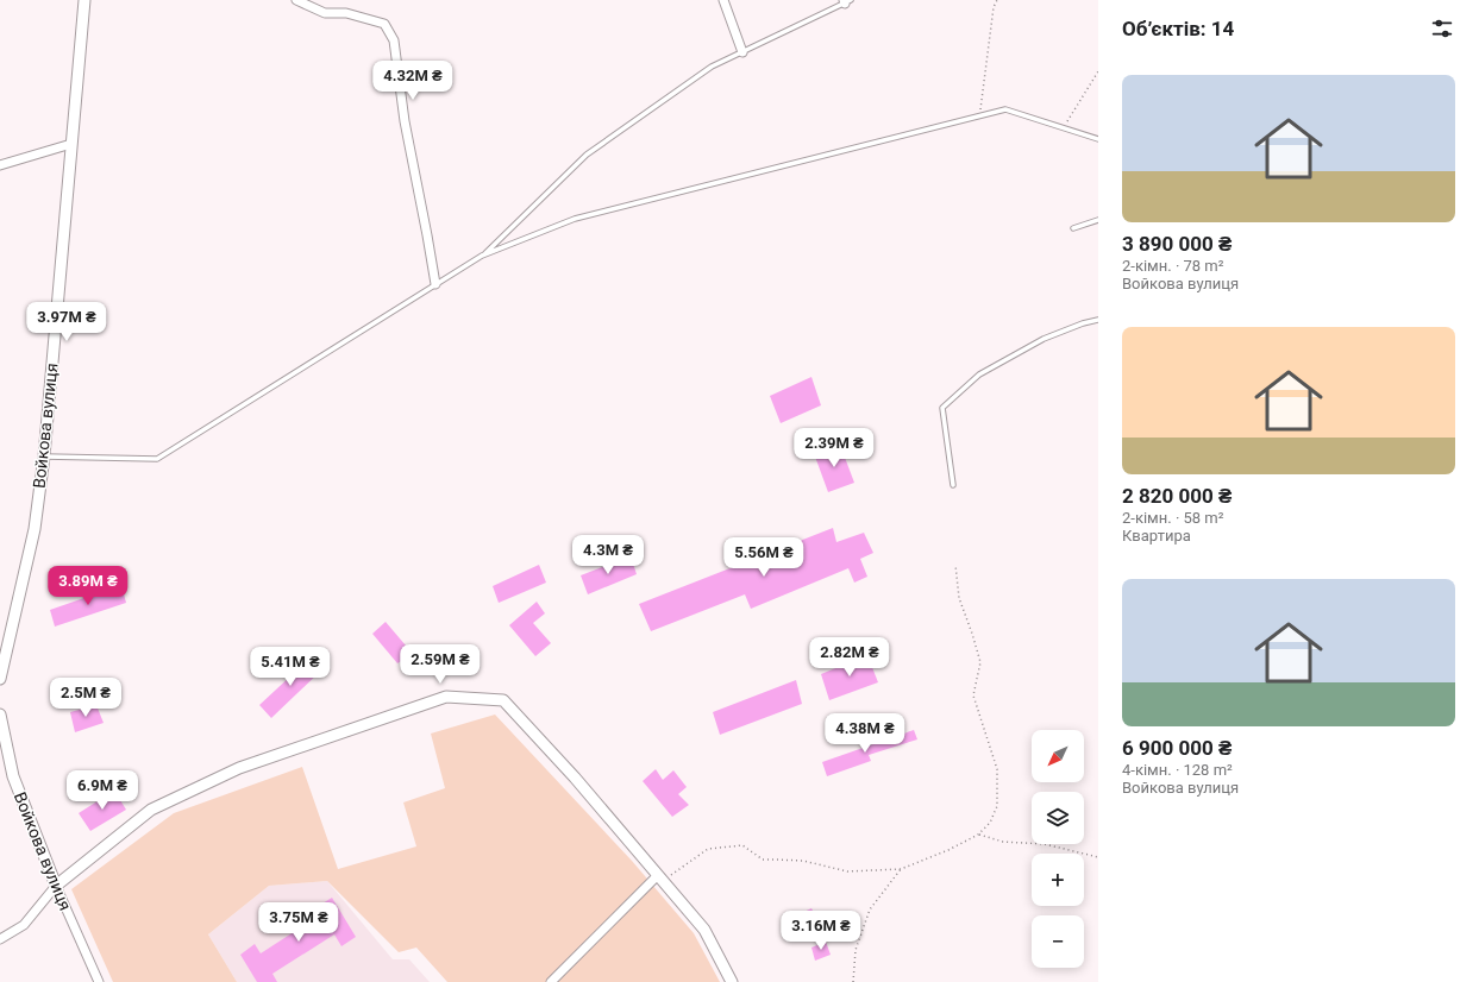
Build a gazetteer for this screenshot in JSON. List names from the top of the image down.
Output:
{
  "streets": {
    "street": ["Войкова вулиця"]
  },
  "north": "bottom left",
  "page": {
    "heading": "Об’єктів: 14",
    "list": [
      {
        "name": "3 890 000 ₴",
        "note": "2-кімн. · 78 m² · Войкова вулиця"
      },
      {
        "name": "2 820 000 ₴",
        "note": "2-кімн. · 58 m² · Квартира"
      },
      {
        "name": "6 900 000 ₴",
        "note": "4-кімн. · 128 m² · Войкова вулиця"
      }
    ],
    "price": [
      "4.32M ₴",
      "3.97M ₴",
      "2.39M ₴",
      "4.3M ₴",
      "5.56M ₴",
      "3.89M ₴",
      "2.82M ₴",
      "2.59M ₴",
      "5.41M ₴",
      "2.5M ₴",
      "4.38M ₴",
      "6.9M ₴",
      "3.75M ₴",
      "3.16M ₴"
    ],
    "map_buttons": ["+", "−"]
  }
}
